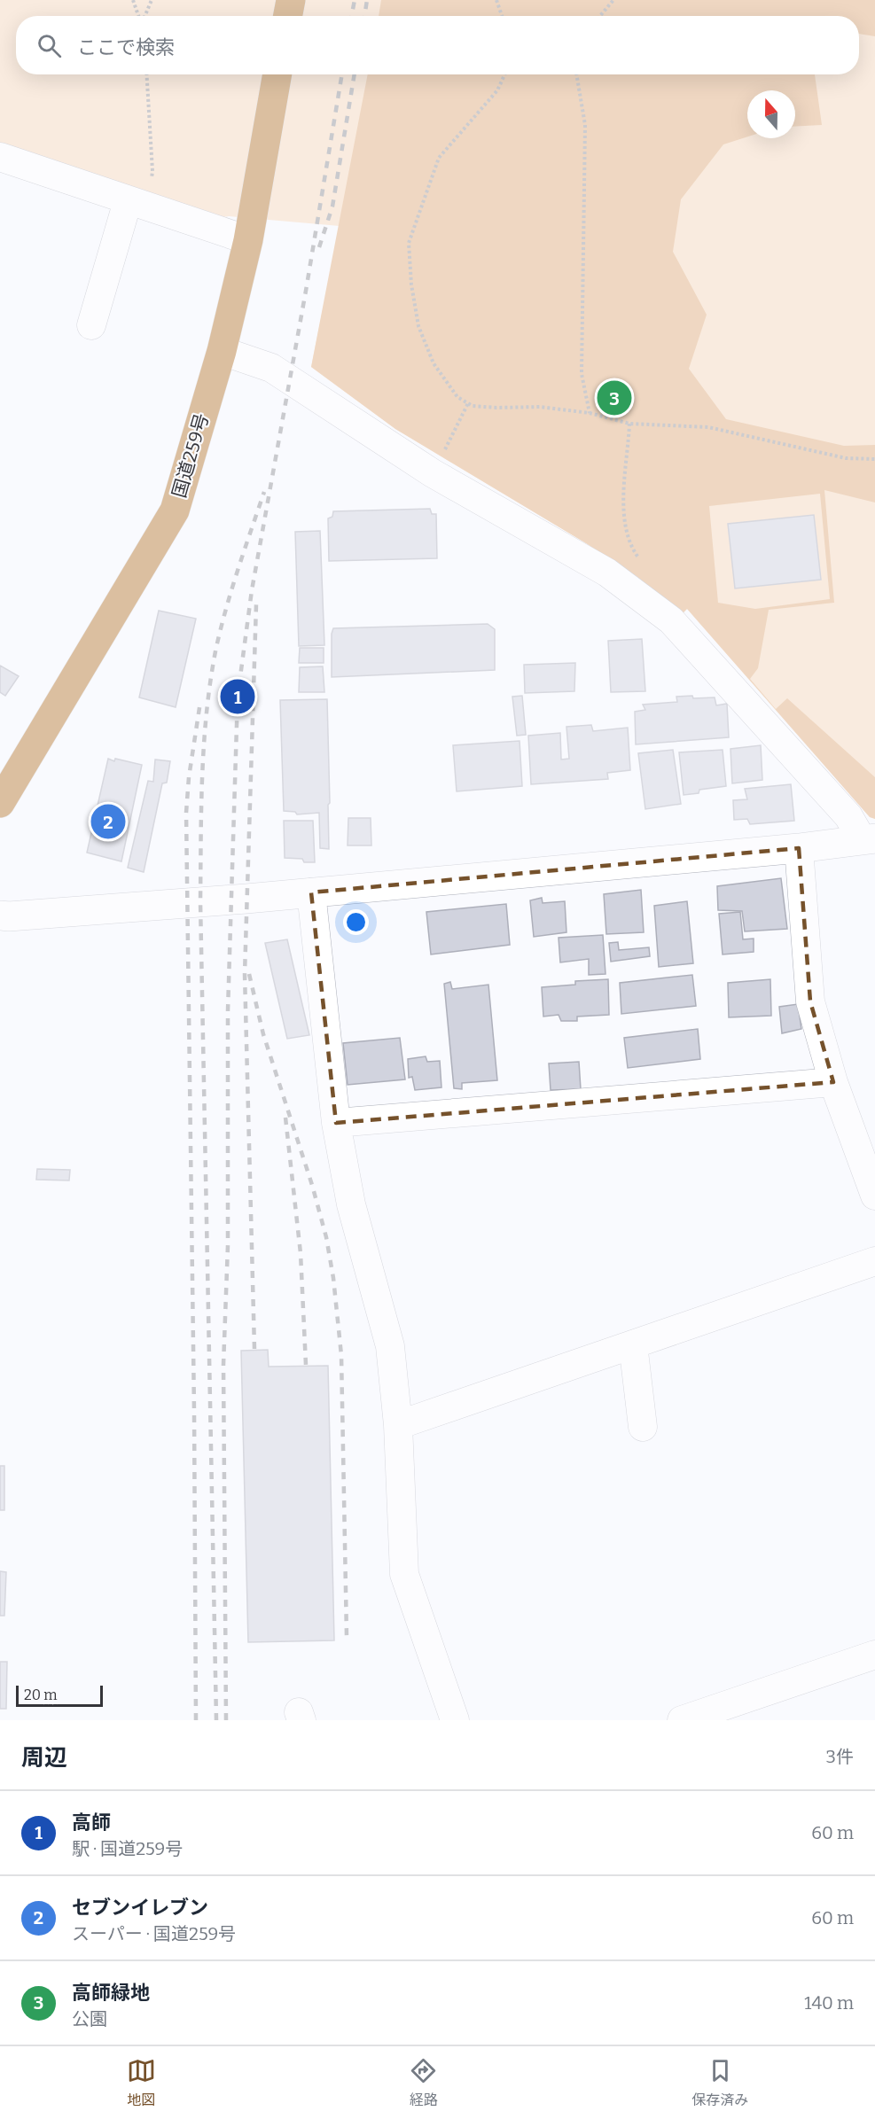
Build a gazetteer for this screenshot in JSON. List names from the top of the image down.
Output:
{
  "streets": {
    "highway": ["国道259号"]
  },
  "scale_bar": "20 m",
  "north": "top",
  "page": {
    "search": "ここで検索",
    "pins": ["3", "1", "2"],
    "scale": "20 m",
    "heading": ["周辺", "3件"],
    "list": [
      {
        "mark": "1",
        "name": "高師",
        "note": "駅 · 国道259号",
        "value": "60 m"
      },
      {
        "mark": "2",
        "name": "セブンイレブン",
        "note": "スーパー · 国道259号",
        "value": "60 m"
      },
      {
        "mark": "3",
        "name": "高師緑地",
        "note": "公園",
        "value": "140 m"
      }
    ],
    "nav": ["地図", "経路", "保存済み"]
  }
}
